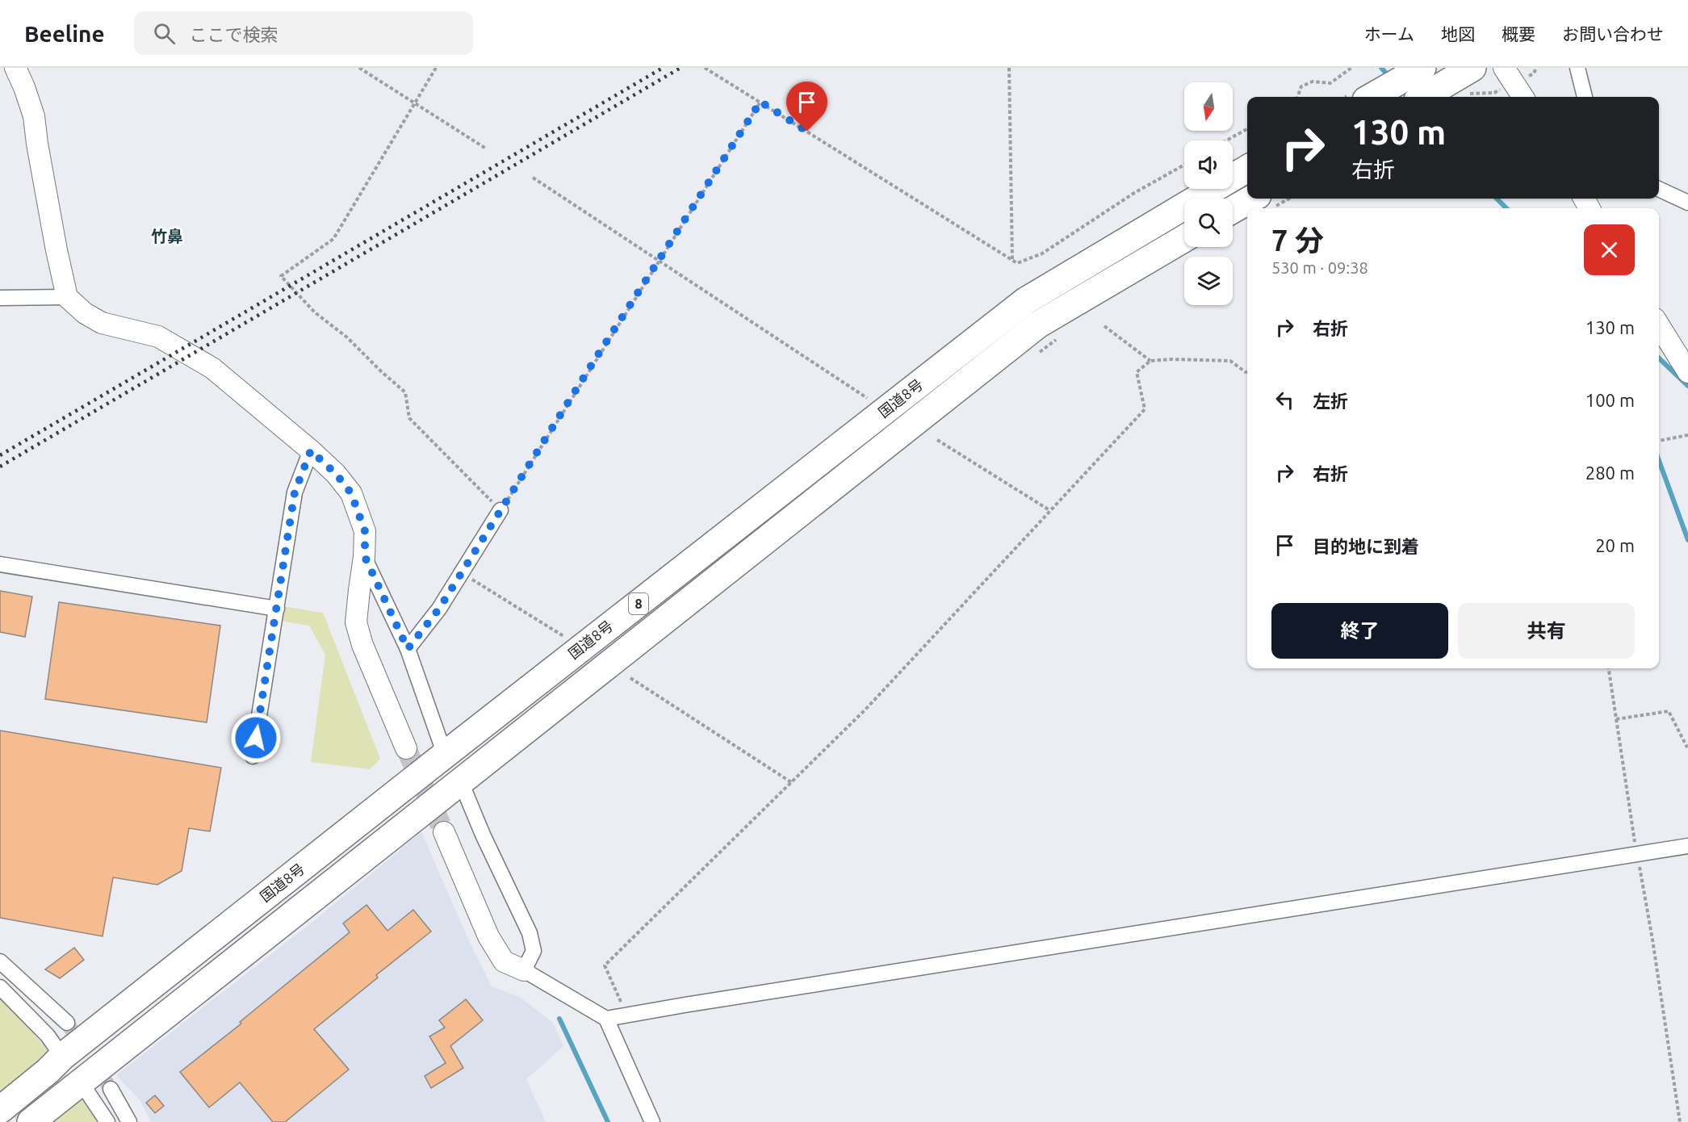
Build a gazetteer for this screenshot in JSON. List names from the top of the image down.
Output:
{
  "streets": {
    "highway": ["国道8号", "8"]
  },
  "districts": ["竹鼻"],
  "north": "bottom",
  "page": {
    "header": "Beeline",
    "search": "ここで検索",
    "nav": [
      "ホーム",
      "地図",
      "概要",
      "お問い合わせ"
    ],
    "turn": ["130 m", "右折"],
    "heading": ["7 分", "530 m · 09:38"],
    "list": [
      {
        "name": "右折",
        "value": "130 m"
      },
      {
        "name": "左折",
        "value": "100 m"
      },
      {
        "name": "右折",
        "value": "280 m"
      },
      {
        "name": "目的地に到着",
        "value": "20 m"
      }
    ],
    "buttons": ["終了", "共有"]
  }
}
